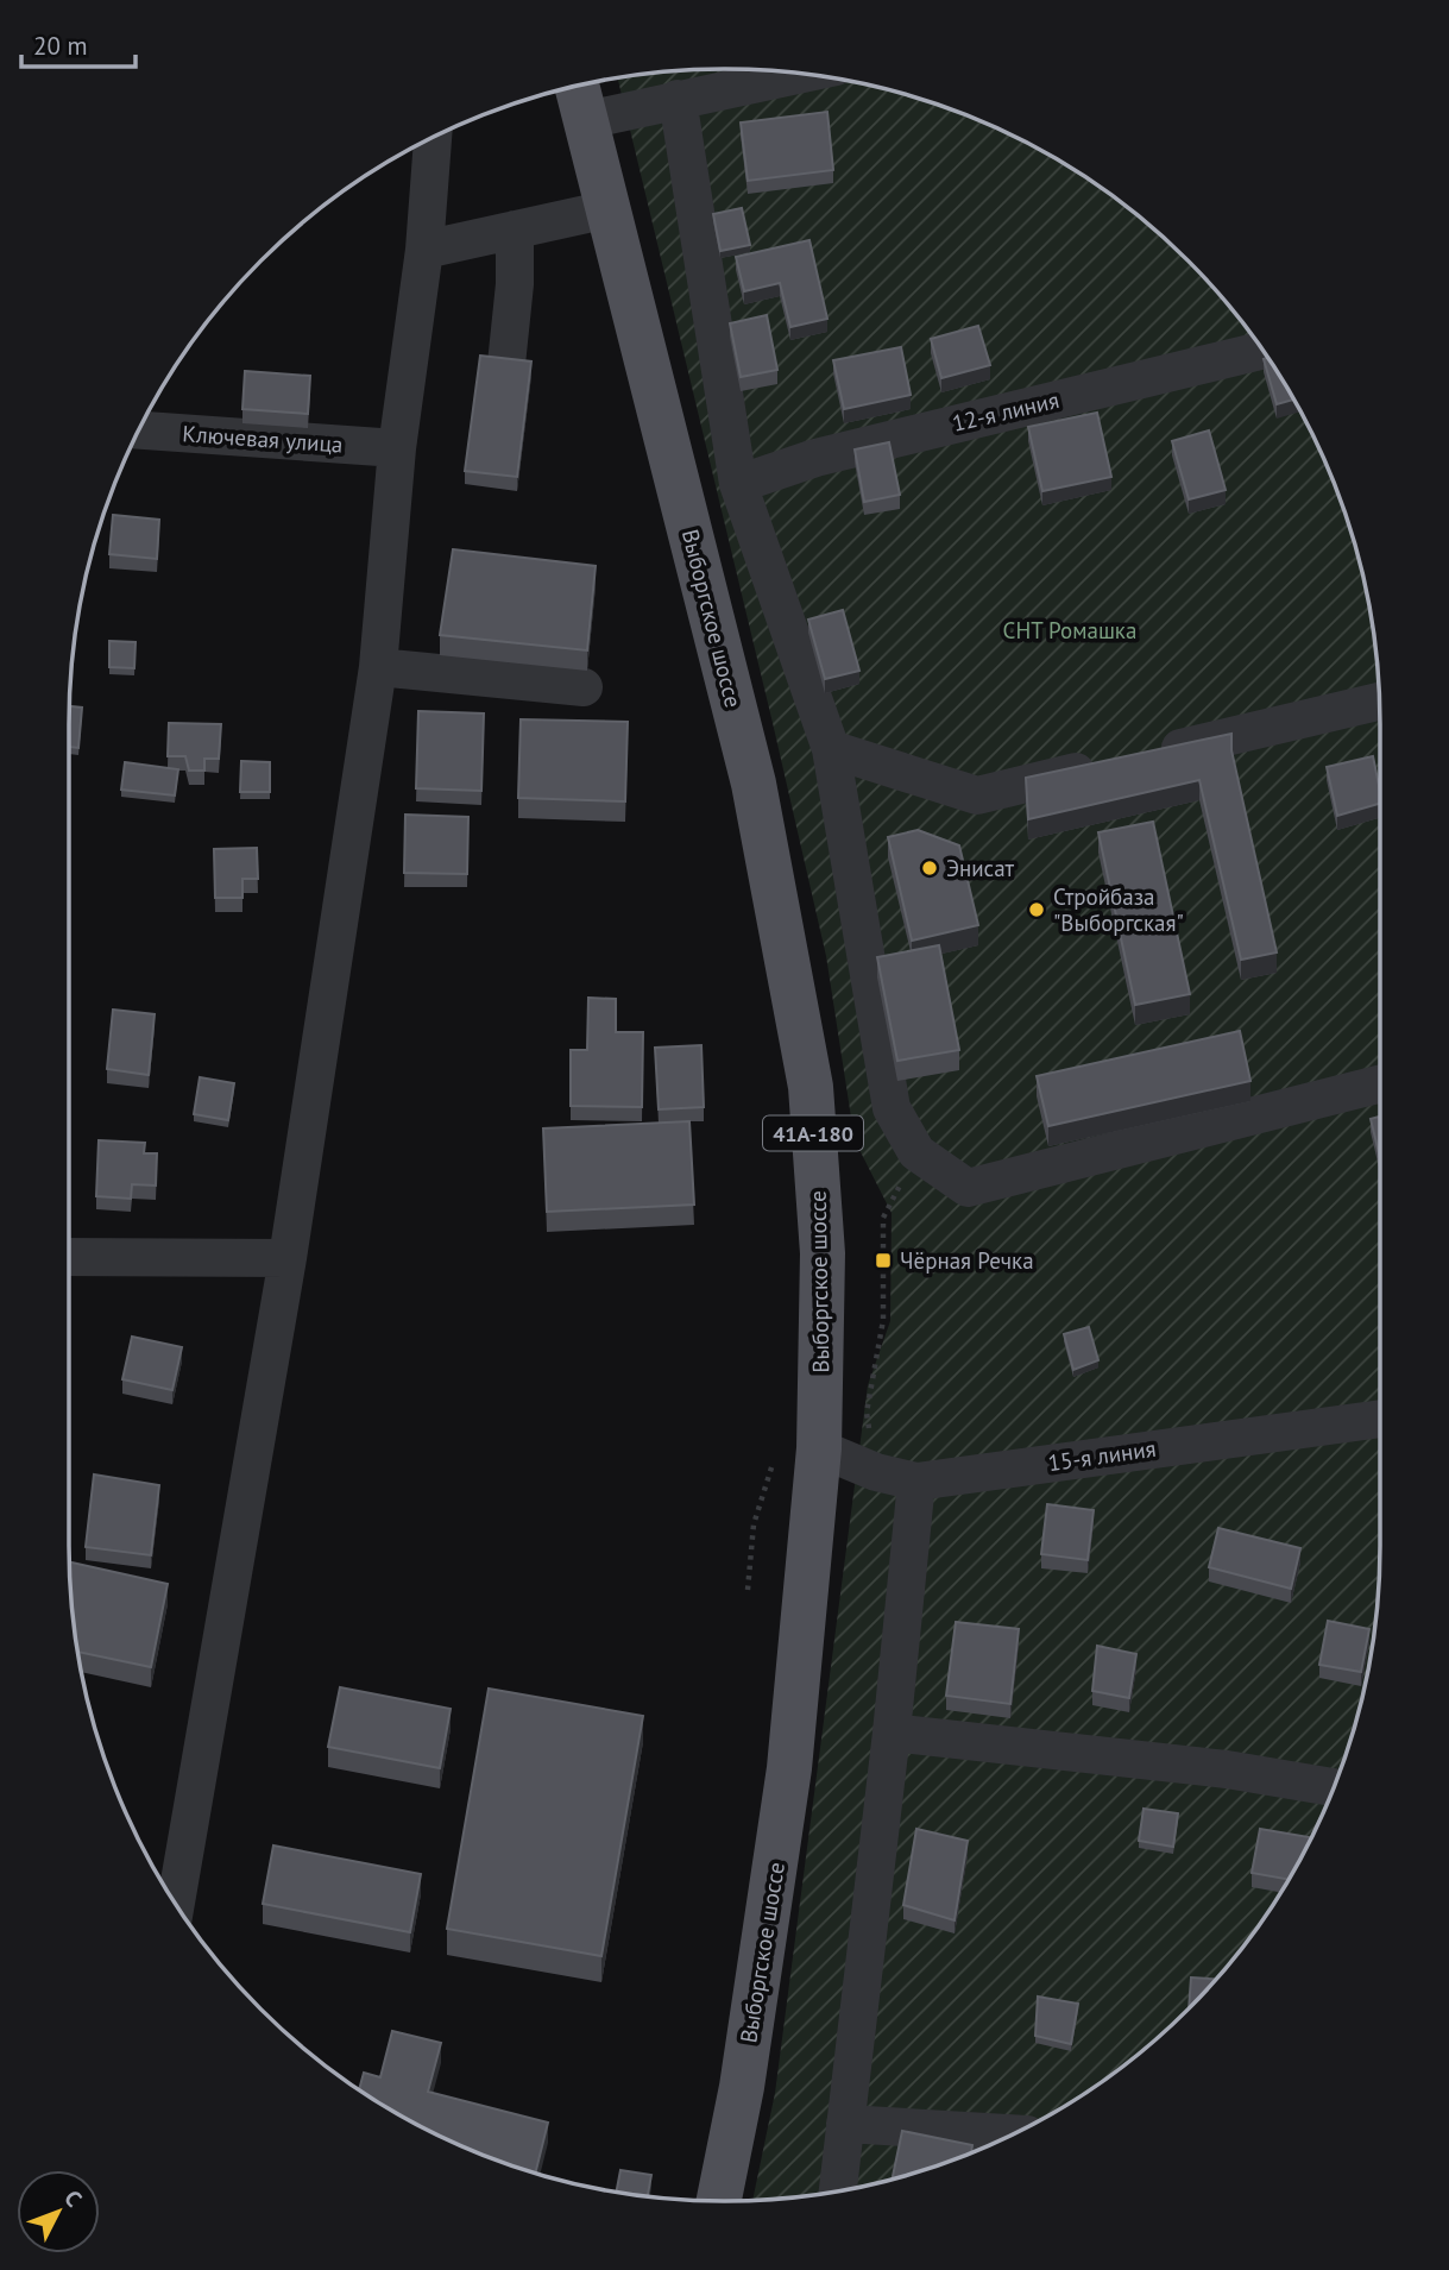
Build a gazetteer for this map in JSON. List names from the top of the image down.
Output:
{
  "streets": {
    "main road": ["Выборгское шоссе", "41А-180"],
    "street": ["12-я линия", "Ключевая улица", "15-я линия"]
  },
  "crossings": [
    ["Выборгское шоссе", "15-я линия"]
  ],
  "parks": ["СНТ Ромашка"],
  "places": {
    "other": ["Энисат", "Стройбаза \"Выборгская\""],
    "transit": ["Чёрная Речка"]
  },
  "scale_bar": "20 m",
  "north": "top right"
}
